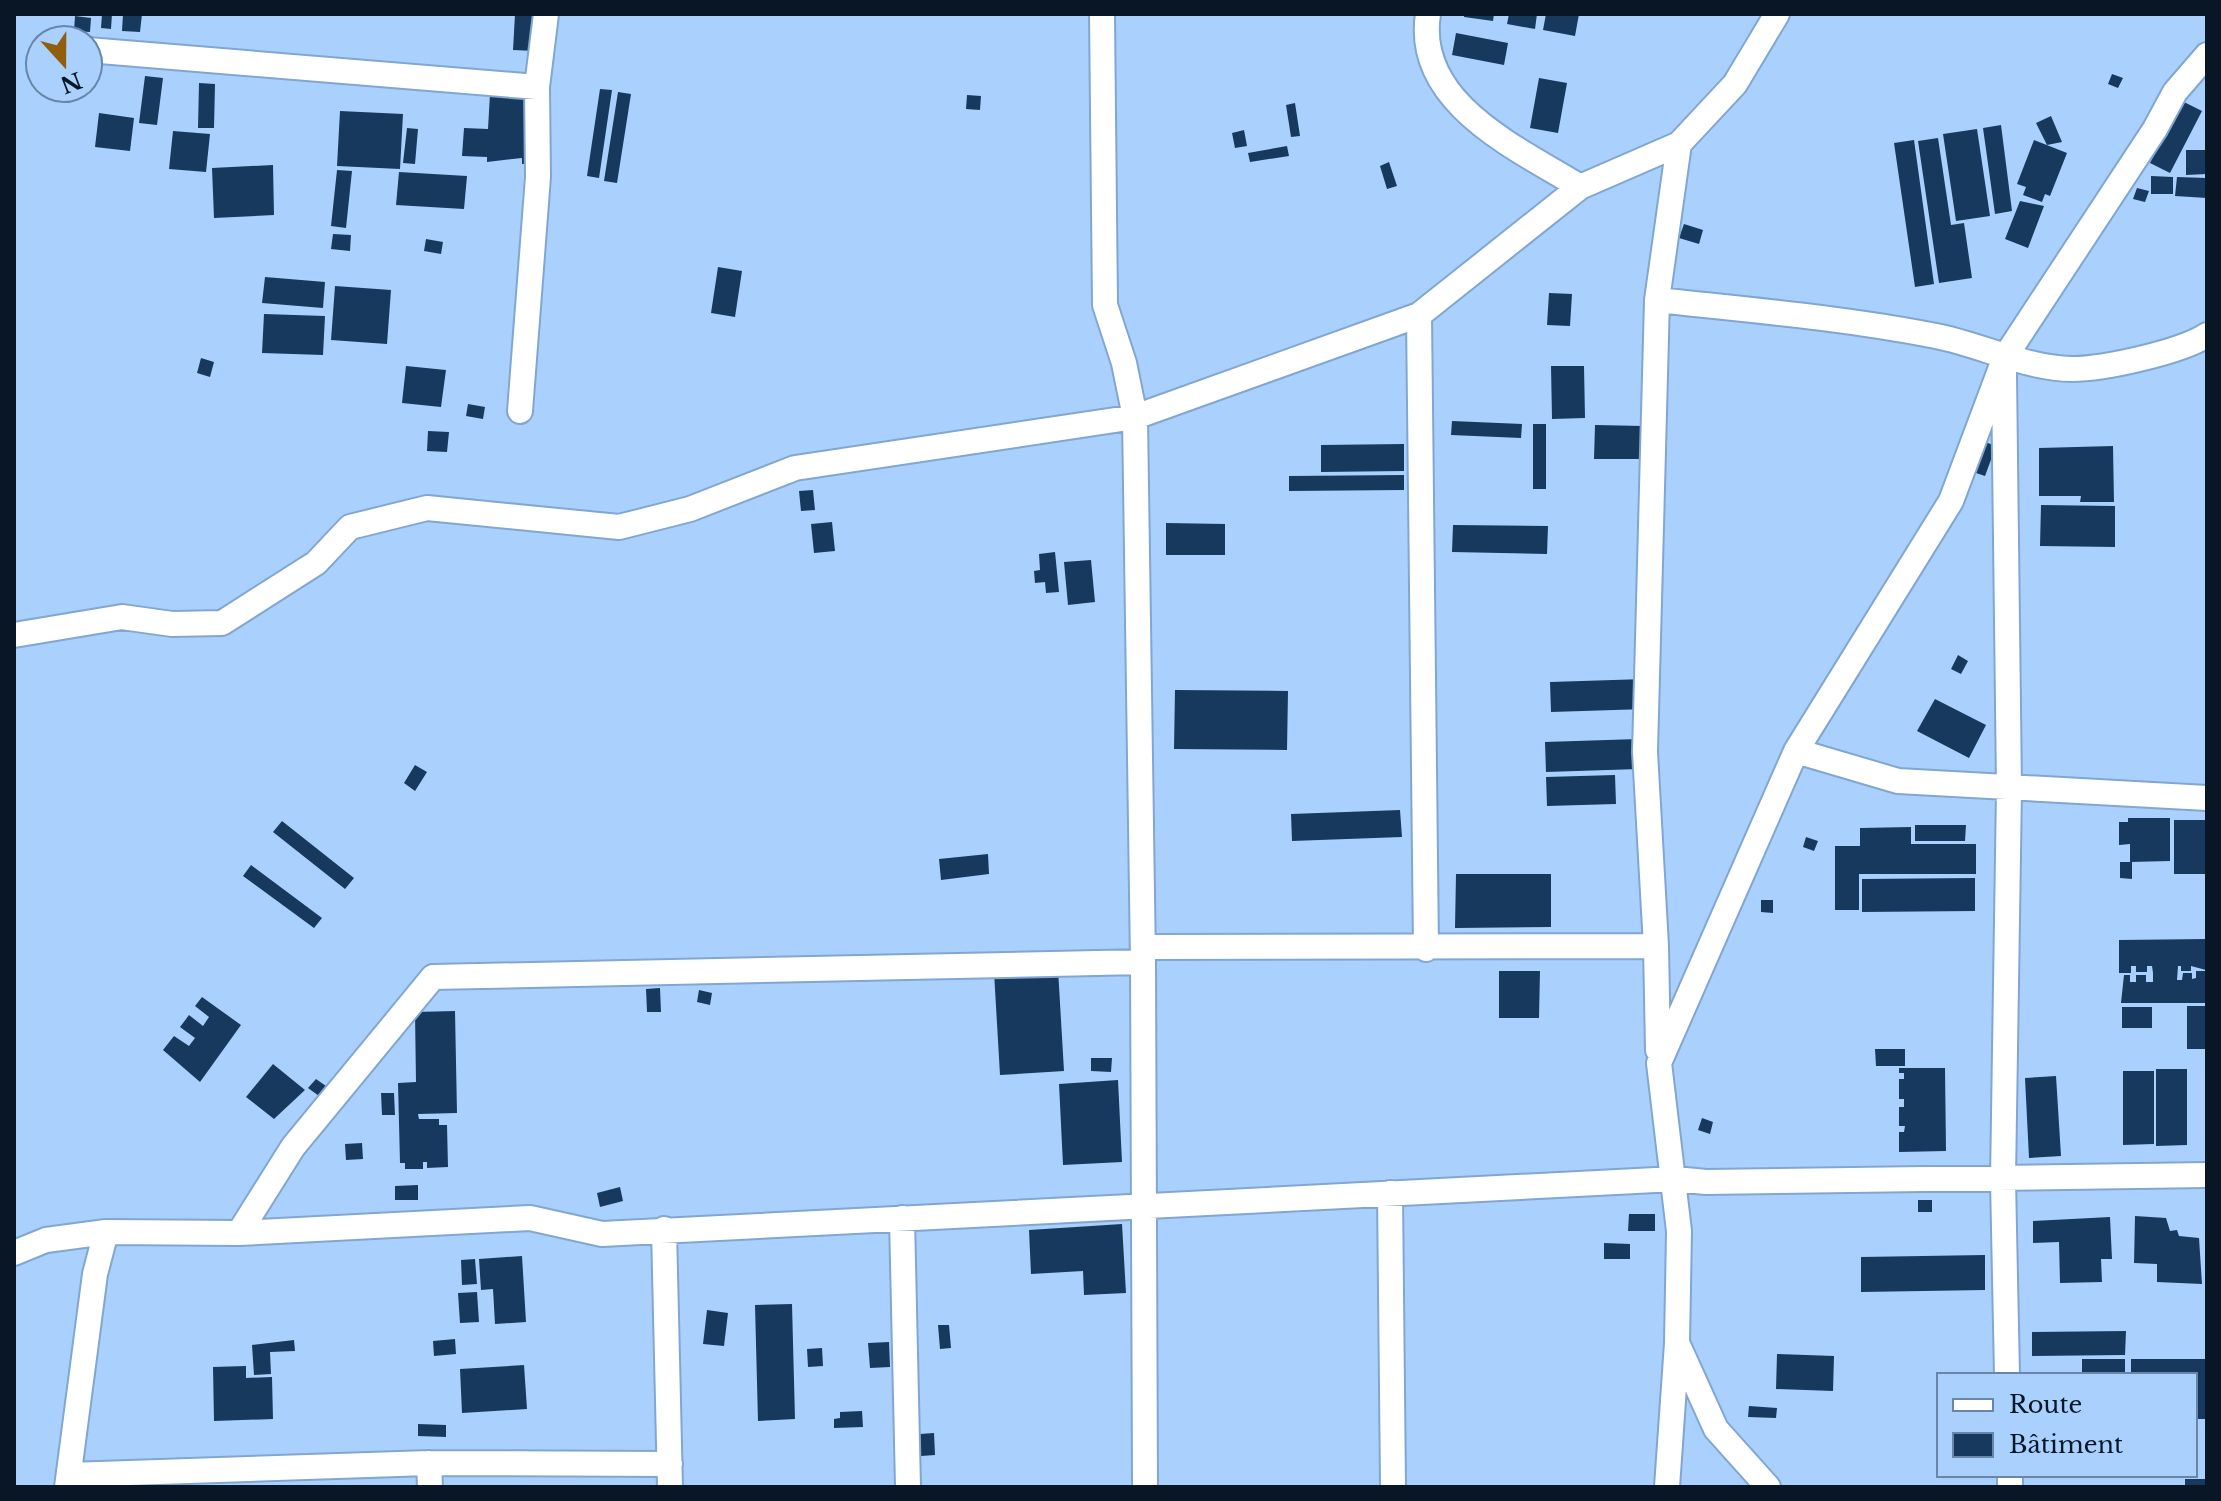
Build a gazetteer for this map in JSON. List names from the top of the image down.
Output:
{
  "legend": ["Route", "Bâtiment"],
  "north": "bottom"
}
